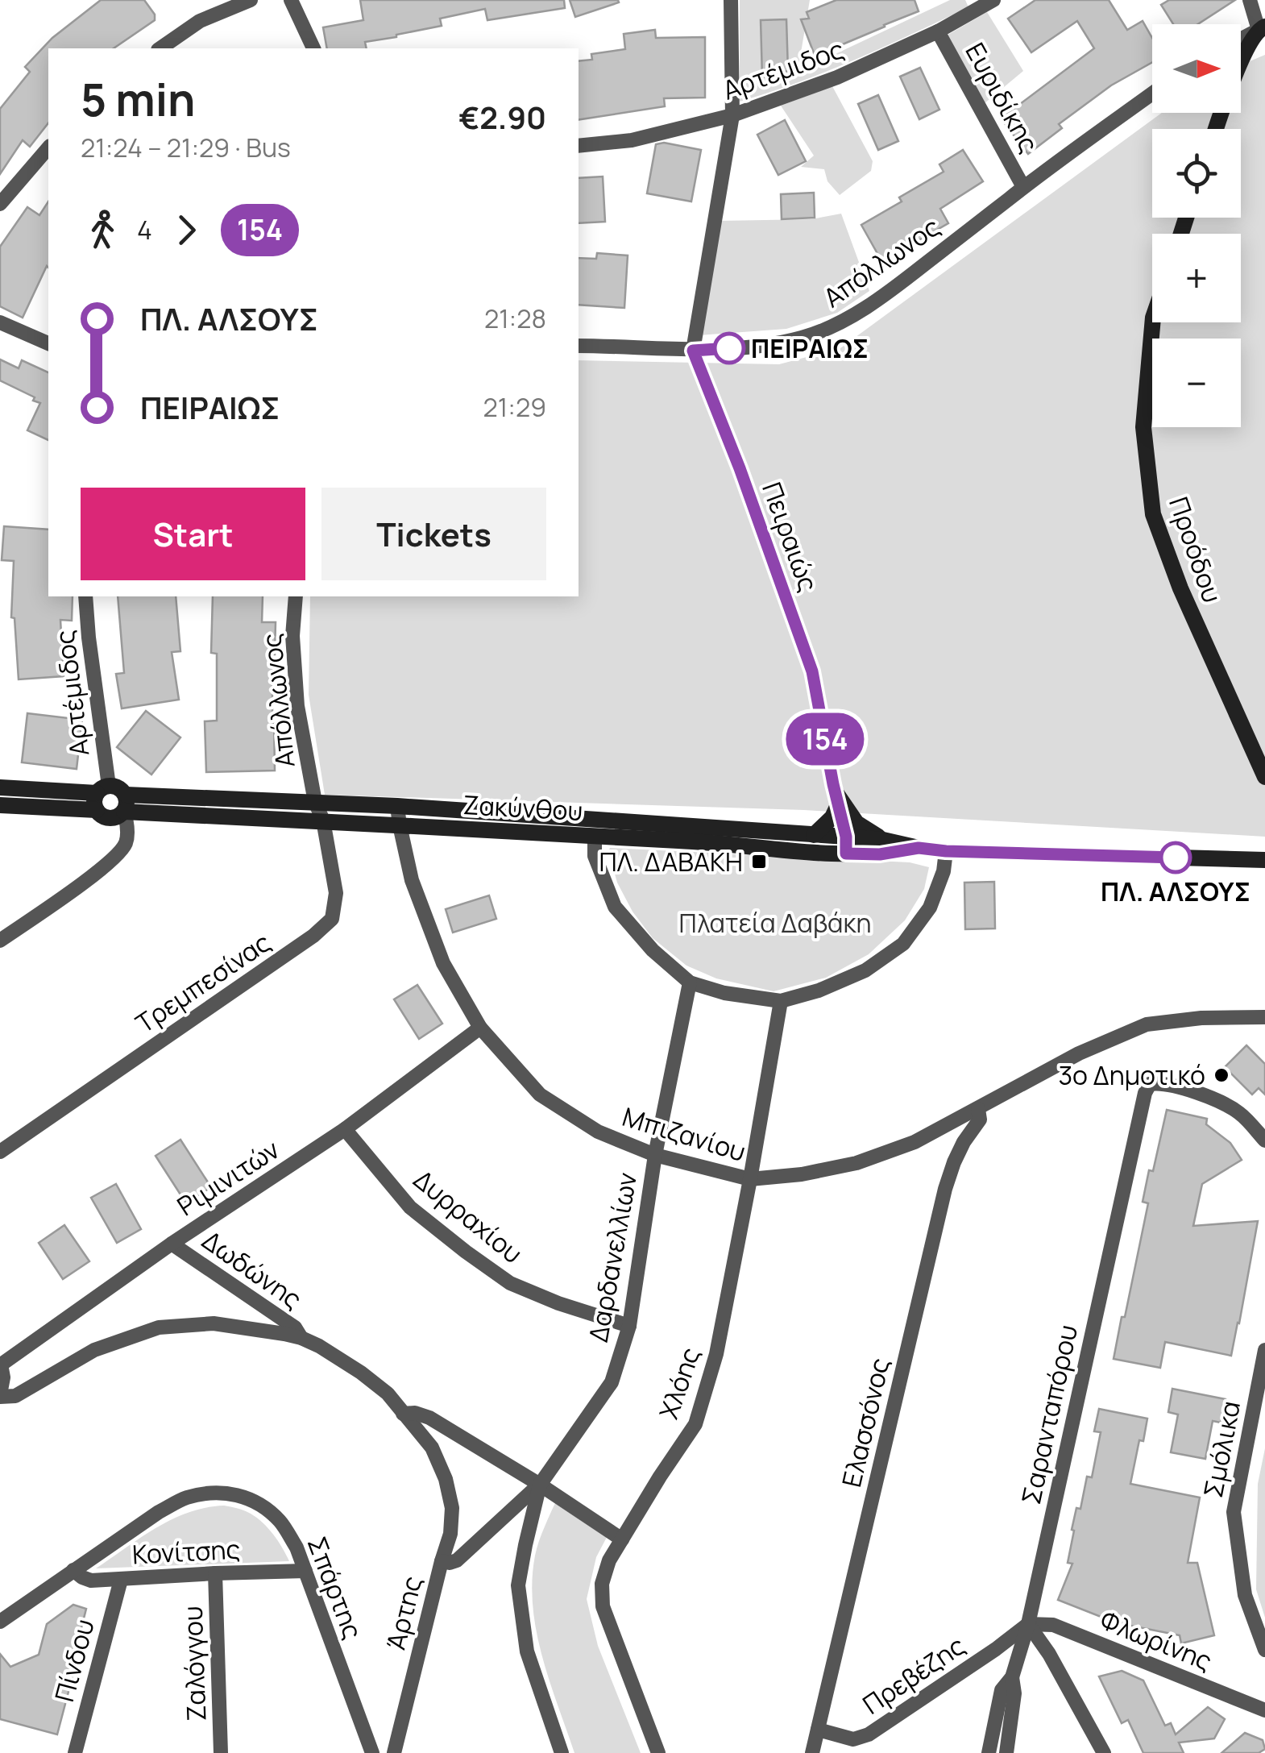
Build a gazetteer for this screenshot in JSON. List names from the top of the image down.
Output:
{
  "streets": {
    "street": [
      "Αρτέμιδος",
      "Ευριδίκης",
      "Απόλλωνος",
      "Πειραιώς",
      "Προόδου",
      "Ζακύνθου",
      "Τρεμπεσίνας",
      "Μπιζανίου",
      "Ριμινιτών",
      "Δυρραχίου",
      "Δαρδανελλίων",
      "Δωδώνης",
      "Χλόης",
      "Σαρανταπόρου",
      "Ελασσόνος",
      "Σμόλικα",
      "Κονίτσης",
      "Σπάρτης",
      "Άρτης",
      "Φλωρίνης",
      "Πίνδου",
      "Ζαλόγγου",
      "Πρεβέζης"
    ]
  },
  "crossings": [
    ["Αρτέμιδος", "Ευριδίκης"],
    ["Ευριδίκης", "Απόλλωνος"],
    ["Απόλλωνος", "Πειραιώς"],
    ["Απόλλωνος", "Ζακύνθου"],
    ["Απόλλωνος", "Τρεμπεσίνας"],
    ["Πειραιώς", "Ζακύνθου"],
    ["Ζακύνθου", "Τρεμπεσίνας"],
    ["Ζακύνθου", "Μπιζανίου"],
    ["Μπιζανίου", "Ριμινιτών"],
    ["Μπιζανίου", "Δαρδανελλίων"],
    ["Μπιζανίου", "Χλόης"],
    ["Μπιζανίου", "Ελασσόνος"],
    ["Ριμινιτών", "Δυρραχίου"],
    ["Ριμινιτών", "Δωδώνης"],
    ["Δυρραχίου", "Δαρδανελλίων"],
    ["Δαρδανελλίων", "Άρτης"],
    ["Δωδώνης", "Άρτης"],
    ["Σαρανταπόρου", "Φλωρίνης"],
    ["Σαρανταπόρου", "Πρεβέζης"],
    ["Ελασσόνος", "Πρεβέζης"],
    ["Κονίτσης", "Σπάρτης"],
    ["Κονίτσης", "Πίνδου"],
    ["Κονίτσης", "Ζαλόγγου"],
    ["Φλωρίνης", "Πρεβέζης"]
  ],
  "parks": ["Πλατεία Δαβάκη"],
  "places": {
    "other": ["ΠΕΙΡΑΙΩΣ", "ΠΛ. ΑΛΣΟΥΣ", "3ο Δημοτικό"],
    "transit": ["ΠΛ. ΔΑΒΑΚΗ"]
  },
  "lines": ["bus line 154"],
  "north": "right",
  "page": {
    "on_map": "154",
    "map_buttons": ["+", "−"],
    "heading": ["5 min", "21:24 – 21:29 · Bus", "€2.90"],
    "legs": ["4", "154"],
    "list": [
      {
        "name": "ΠΛ. ΑΛΣΟΥΣ",
        "value": "21:28"
      },
      {
        "name": "ΠΕΙΡΑΙΩΣ",
        "value": "21:29"
      }
    ],
    "buttons": ["Start", "Tickets"]
  }
}
